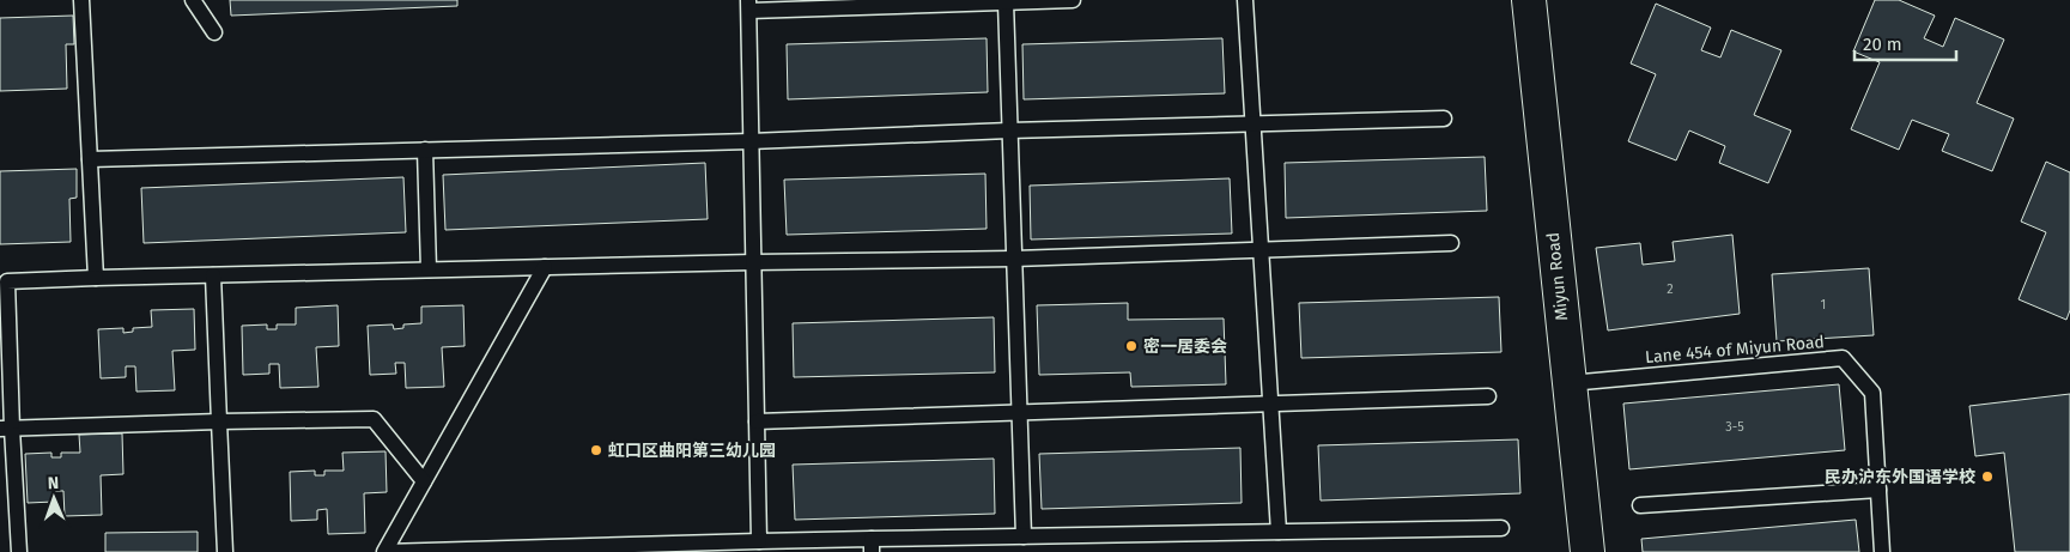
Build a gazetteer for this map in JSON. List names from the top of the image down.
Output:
{
  "streets": {
    "street": ["Miyun Road"],
    "lane": ["Lane 454 of Miyun Road"]
  },
  "crossings": [
    ["Miyun Road", "Lane 454 of Miyun Road"]
  ],
  "places": ["密一居委会", "虹口区曲阳第三幼儿园", "民办沪东外国语学校"],
  "house_numbers": ["2", "1", "3-5"],
  "scale_bar": "20 m",
  "north": "top"
}
